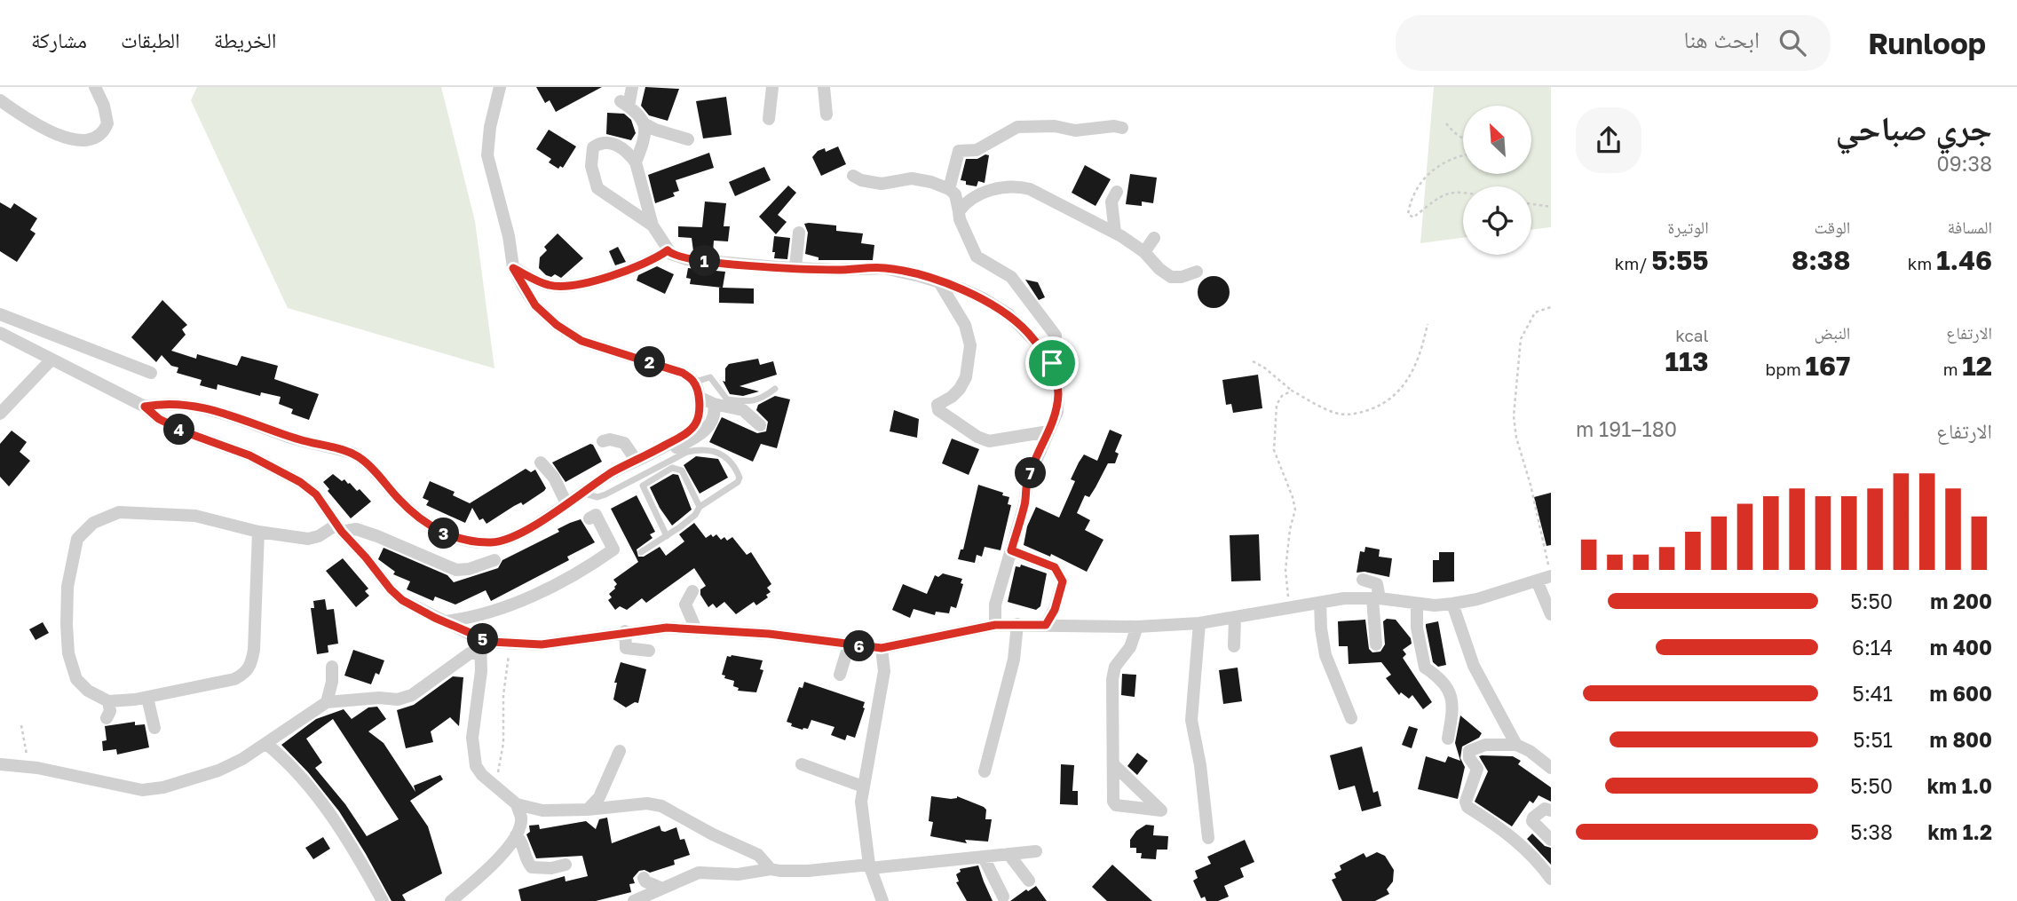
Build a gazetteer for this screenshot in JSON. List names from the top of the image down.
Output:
{
  "north": "top left",
  "page": {
    "header": "Runloop",
    "search": "ابحث هنا",
    "nav": ["الخريطة", "الطبقات", "مشاركة"],
    "heading": ["جري صباحي", "09:38"],
    "stats": [
      ["المسافة", "1.46 km"],
      ["الوقت", "8:38"],
      ["الوتيرة", "5:55 /km"],
      ["الارتفاع", "12 m"],
      ["النبض", "167 bpm"],
      ["kcal", "113"]
    ],
    "pins": [
      "1",
      "2",
      "4",
      "7",
      "3",
      "5",
      "6"
    ],
    "chart": ["الارتفاع", "180–191 m"],
    "list": [
      {
        "name": "200 m",
        "note": "5:50"
      },
      {
        "name": "400 m",
        "note": "6:14"
      },
      {
        "name": "600 m",
        "note": "5:41"
      },
      {
        "name": "800 m",
        "note": "5:51"
      },
      {
        "name": "1.0 km",
        "note": "5:50"
      },
      {
        "name": "1.2 km",
        "note": "5:38"
      }
    ]
  }
}
